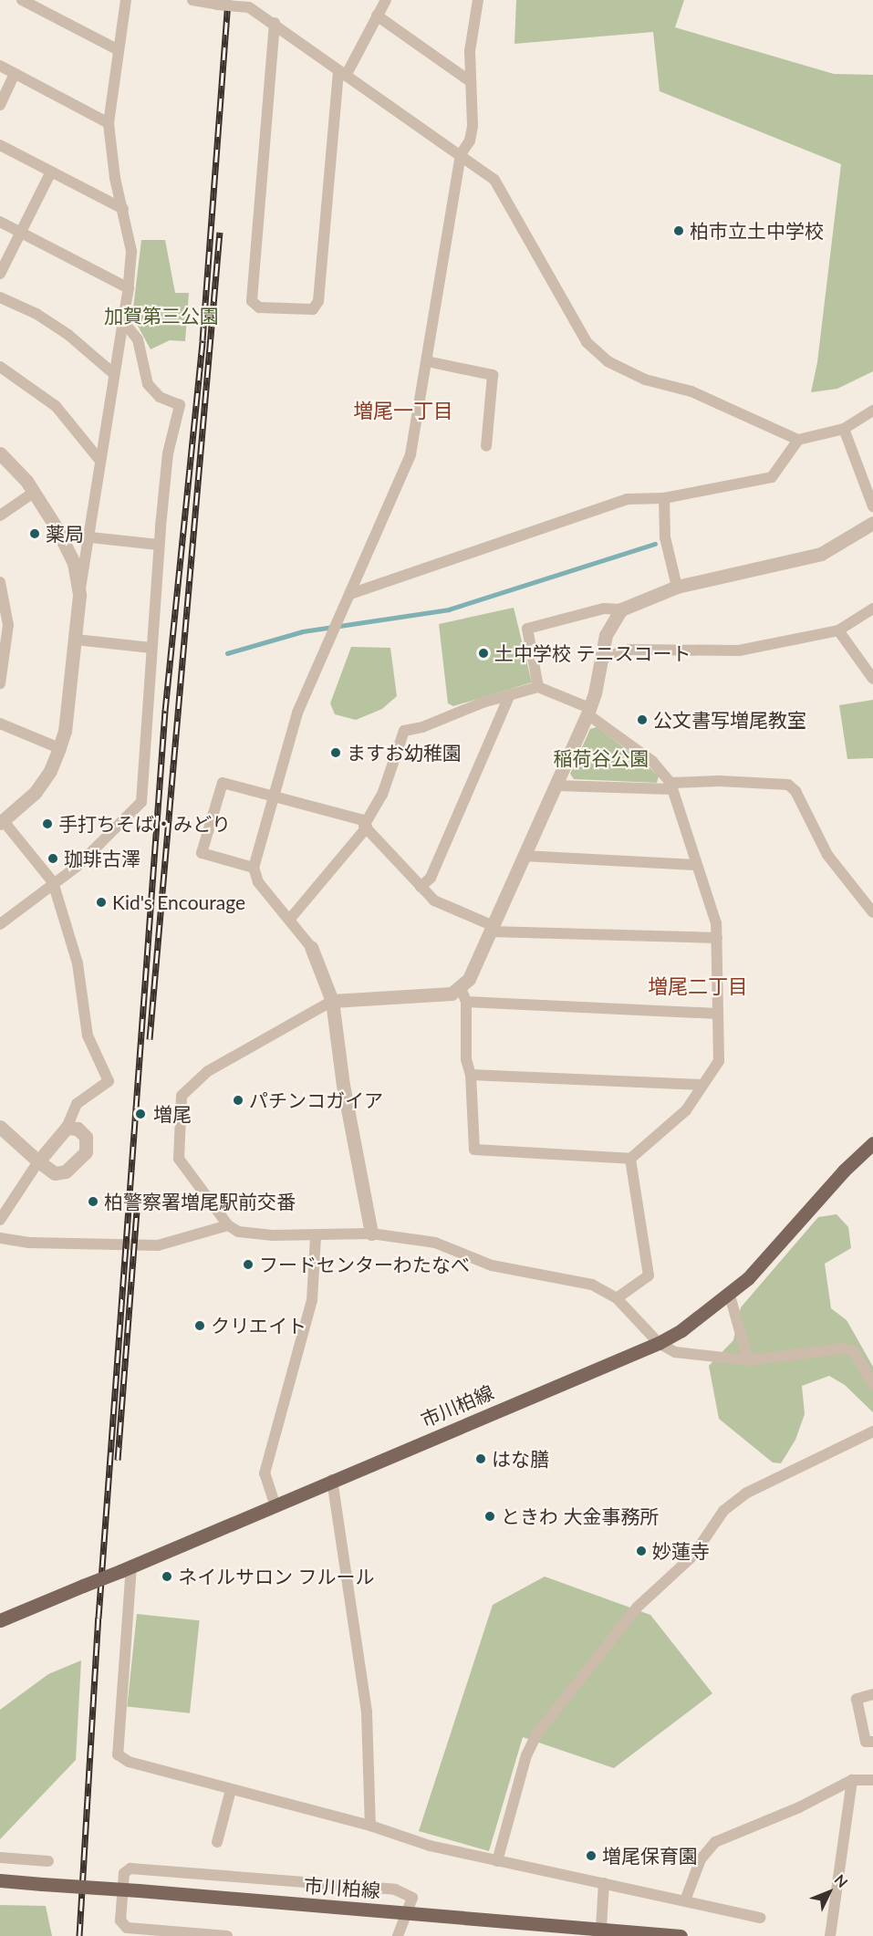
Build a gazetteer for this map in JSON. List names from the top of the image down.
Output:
{
  "streets": {
    "main road": ["市川柏線"]
  },
  "districts": ["増尾一丁目", "増尾二丁目"],
  "parks": ["加賀第三公園", "稲荷谷公園"],
  "places": [
    "柏市立土中学校",
    "薬局",
    "土中学校 テニスコート",
    "公文書写増尾教室",
    "ますお幼稚園",
    "手打ちそば・みどり",
    "珈琲古澤",
    "Kid's Encourage",
    "パチンコガイア",
    "増尾",
    "柏警察署増尾駅前交番",
    "フードセンターわたなべ",
    "クリエイト",
    "はな膳",
    "ときわ 大金事務所",
    "妙蓮寺",
    "ネイルサロン フルール",
    "増尾保育園"
  ],
  "north": "top right"
}
